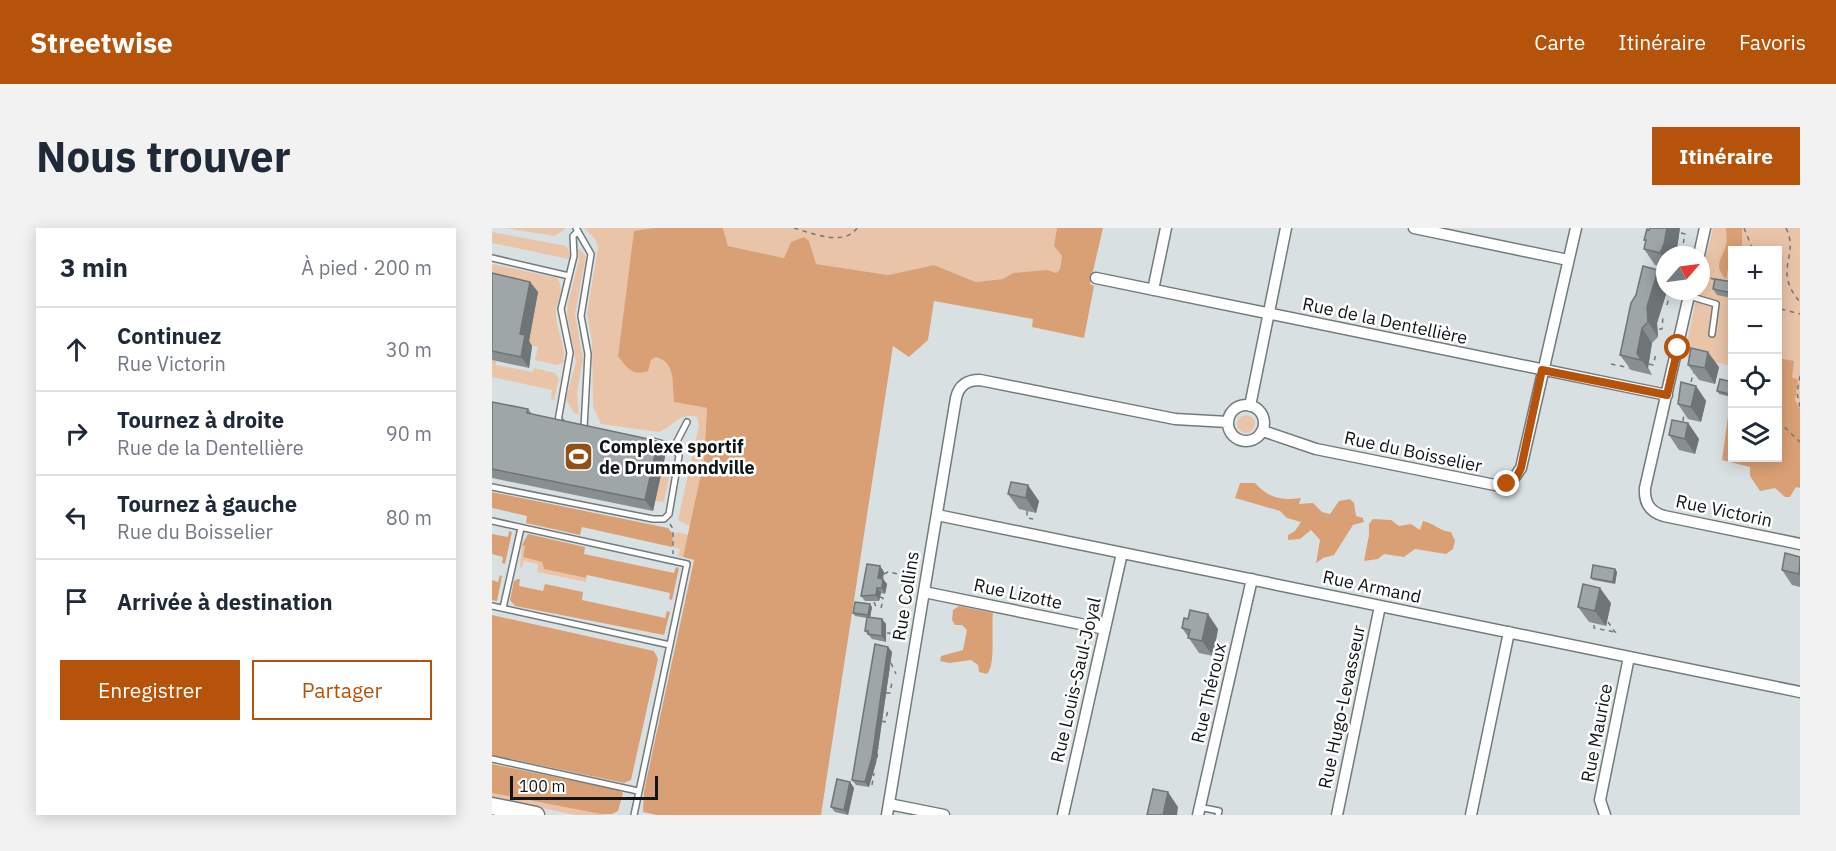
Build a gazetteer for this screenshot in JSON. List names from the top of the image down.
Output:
{
  "streets": {
    "street": [
      "Rue de la Dentellière",
      "Rue du Boisselier",
      "Rue Victorin",
      "Rue Armand",
      "Rue Lizotte",
      "Rue Collins",
      "Rue Louis-Saul-Joyal",
      "Rue Théroux",
      "Rue Hugo-Levasseur",
      "Rue Maurice"
    ]
  },
  "crossings": [
    ["Rue de la Dentellière", "Rue du Boisselier"],
    ["Rue de la Dentellière", "Rue Victorin"],
    ["Rue du Boisselier", "Rue Collins"],
    ["Rue Armand", "Rue Collins"],
    ["Rue Armand", "Rue Louis-Saul-Joyal"],
    ["Rue Armand", "Rue Théroux"],
    ["Rue Armand", "Rue Hugo-Levasseur"],
    ["Rue Armand", "Rue Maurice"],
    ["Rue Lizotte", "Rue Collins"],
    ["Rue Lizotte", "Rue Louis-Saul-Joyal"]
  ],
  "places": {
    "sports": ["Complexe sportif de Drummondville"]
  },
  "scale_bar": "100 m",
  "north": "top right",
  "page": {
    "header": "Streetwise",
    "nav": ["Carte", "Itinéraire", "Favoris"],
    "buttons": [
      "Itinéraire",
      ["Enregistrer", "Partager"]
    ],
    "title": "Nous trouver",
    "heading": ["3 min", "À pied · 200 m"],
    "map_buttons": ["+", "−"],
    "list": [
      ["Continuez", "Rue Victorin", "30 m"],
      ["Tournez à droite", "Rue de la Dentellière", "90 m"],
      ["Tournez à gauche", "Rue du Boisselier", "80 m"],
      "Arrivée à destination"
    ],
    "scale": "100 m"
  }
}
